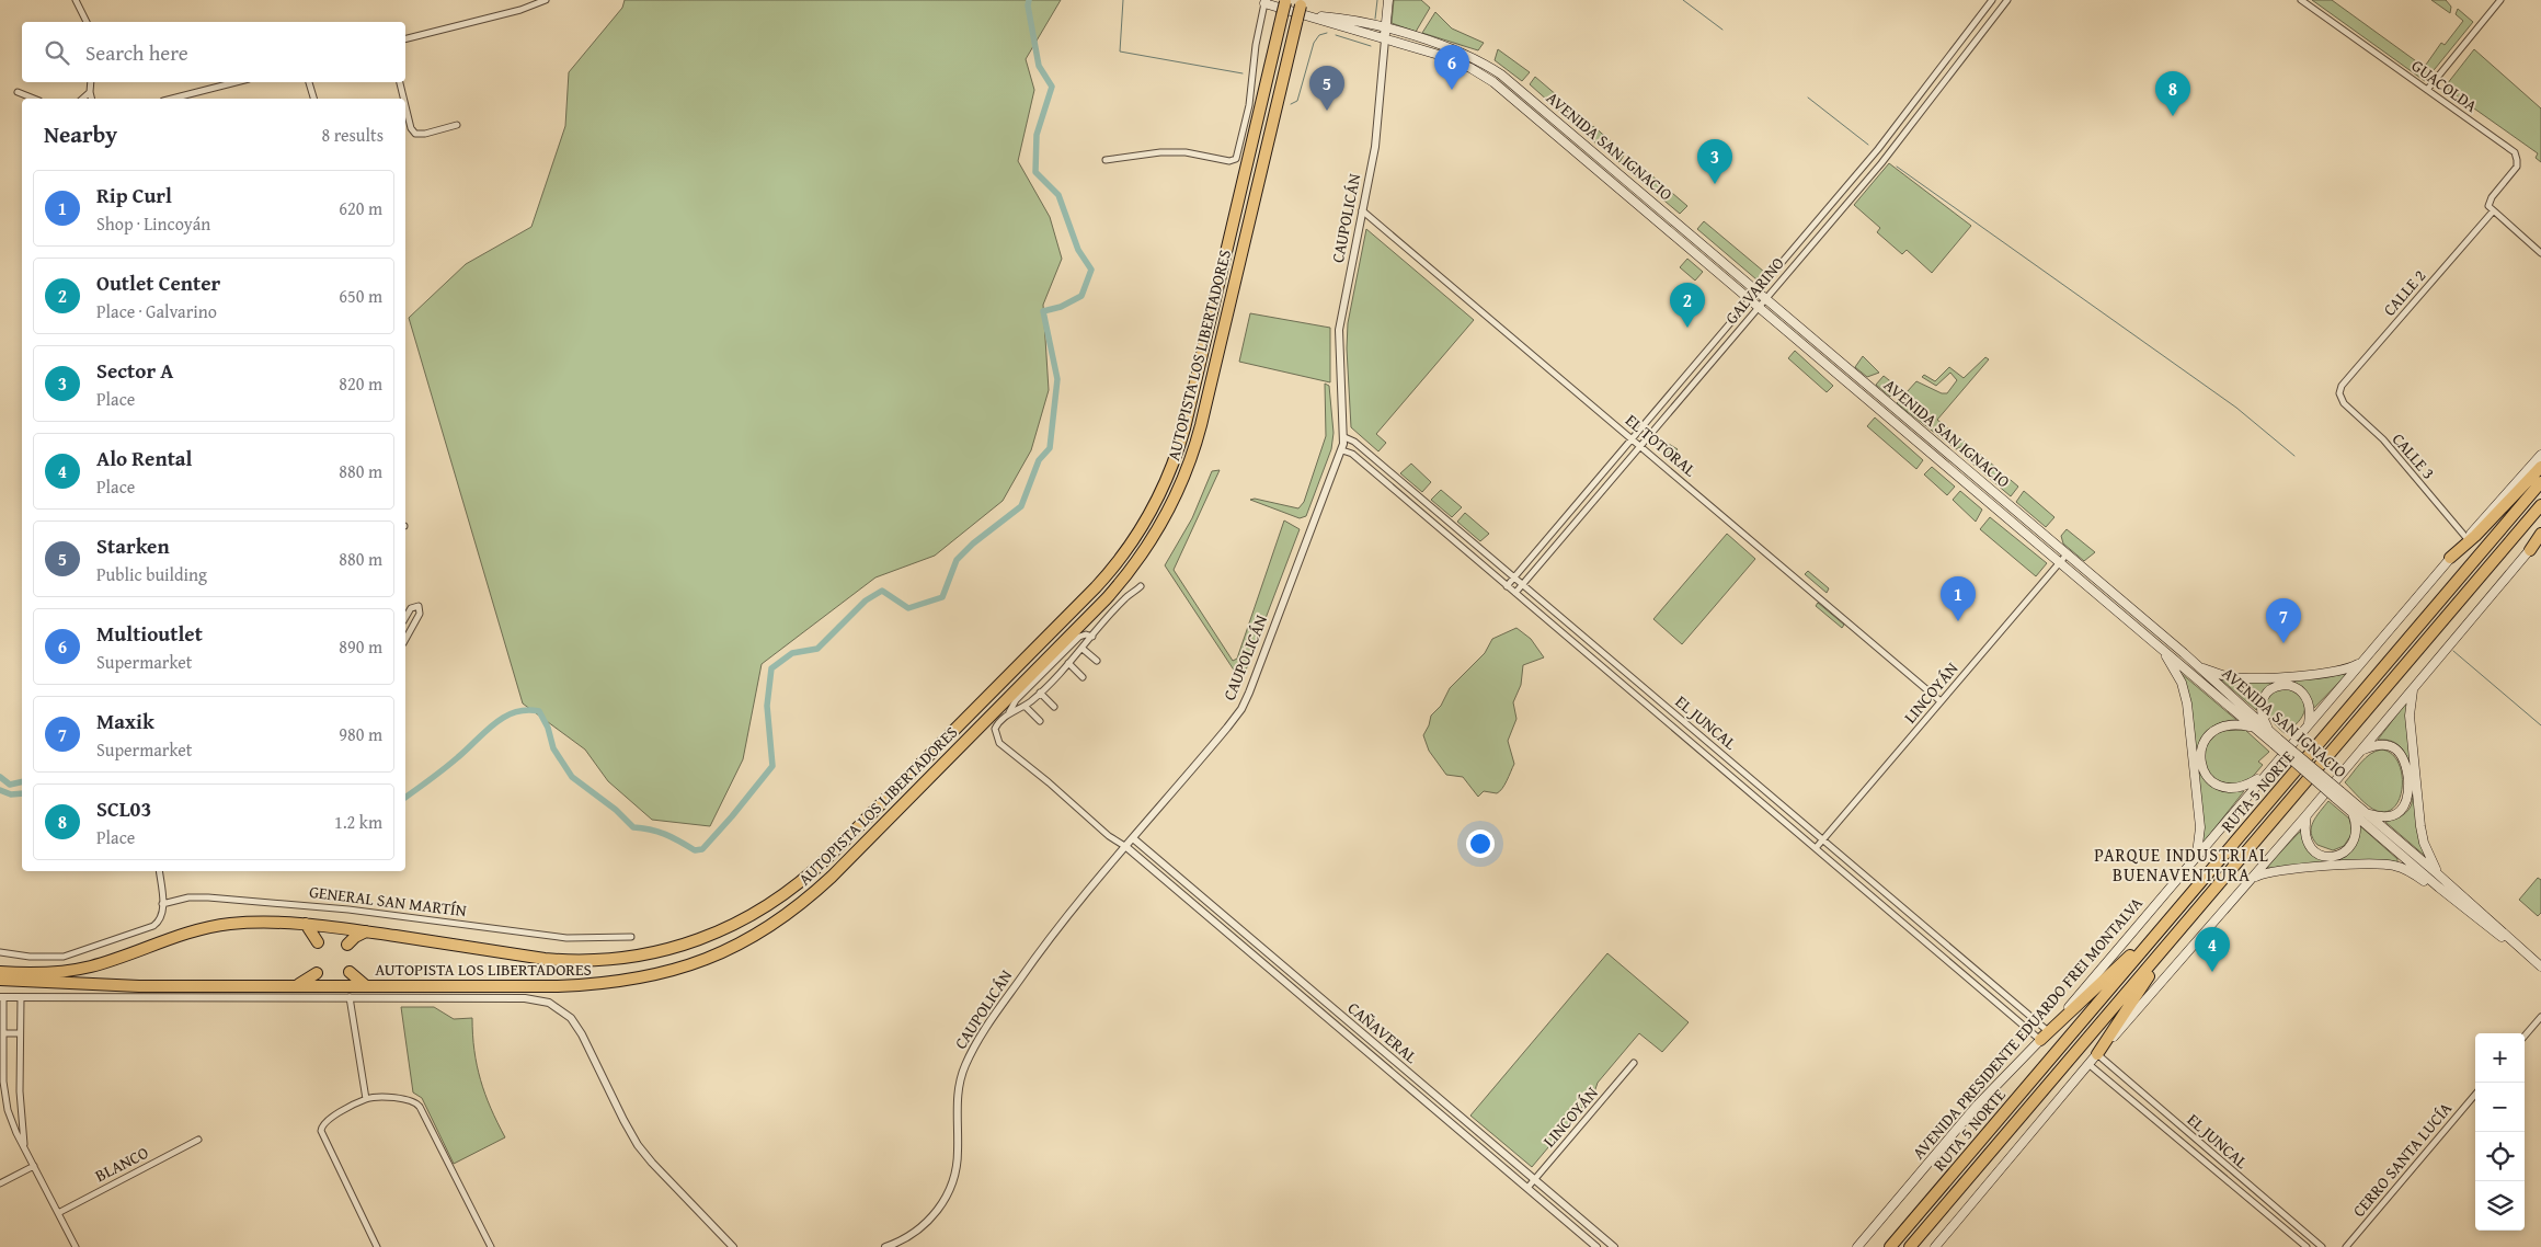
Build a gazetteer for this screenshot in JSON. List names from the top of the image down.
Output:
{
  "streets": {
    "highway": ["AUTOPISTA LOS LIBERTADORES", "RUTA 5 NORTE"],
    "main road": ["AVENIDA SAN IGNACIO", "CAUPOLICÁN", "AVENIDA PRESIDENTE EDUARDO FREI MONTALVA"],
    "street": [
      "GUACOLDA",
      "GALVARINO",
      "CALLE 2",
      "EL TOTORAL",
      "CALLE 3",
      "LINCOYÁN",
      "EL JUNCAL",
      "GENERAL SAN MARTÍN",
      "CAÑAVERAL",
      "CERRO SANTA LUCÍA",
      "BLANCO"
    ]
  },
  "crossings": [
    ["GUACOLDA", "CALLE 2"],
    ["AVENIDA SAN IGNACIO", "CAUPOLICÁN"],
    ["AVENIDA SAN IGNACIO", "GALVARINO"],
    ["AVENIDA SAN IGNACIO", "LINCOYÁN"],
    ["CAUPOLICÁN", "EL TOTORAL"],
    ["CAUPOLICÁN", "EL JUNCAL"],
    ["CAUPOLICÁN", "CAÑAVERAL"],
    ["GALVARINO", "EL TOTORAL"],
    ["GALVARINO", "EL JUNCAL"],
    ["CALLE 2", "CALLE 3"],
    ["EL TOTORAL", "LINCOYÁN"],
    ["CALLE 3", "AVENIDA PRESIDENTE EDUARDO FREI MONTALVA"],
    ["LINCOYÁN", "EL JUNCAL"],
    ["LINCOYÁN", "CAÑAVERAL"],
    ["EL JUNCAL", "AVENIDA PRESIDENTE EDUARDO FREI MONTALVA"]
  ],
  "districts": ["PARQUE INDUSTRIAL BUENAVENTURA"],
  "page": {
    "search": "Search here",
    "pins": [
      "6",
      "5",
      "8",
      "3",
      "2",
      "1",
      "7",
      "4"
    ],
    "heading": ["Nearby", "8 results"],
    "list": [
      {
        "mark": "1",
        "name": "Rip Curl",
        "note": "Shop · Lincoyán",
        "value": "620 m"
      },
      {
        "mark": "2",
        "name": "Outlet Center",
        "note": "Place · Galvarino",
        "value": "650 m"
      },
      {
        "mark": "3",
        "name": "Sector A",
        "note": "Place",
        "value": "820 m"
      },
      {
        "mark": "4",
        "name": "Alo Rental",
        "note": "Place",
        "value": "880 m"
      },
      {
        "mark": "5",
        "name": "Starken",
        "note": "Public building",
        "value": "880 m"
      },
      {
        "mark": "6",
        "name": "Multioutlet",
        "note": "Supermarket",
        "value": "890 m"
      },
      {
        "mark": "7",
        "name": "Maxik",
        "note": "Supermarket",
        "value": "980 m"
      },
      {
        "mark": "8",
        "name": "SCL03",
        "note": "Place",
        "value": "1.2 km"
      }
    ],
    "map_buttons": ["+", "−"]
  }
}
